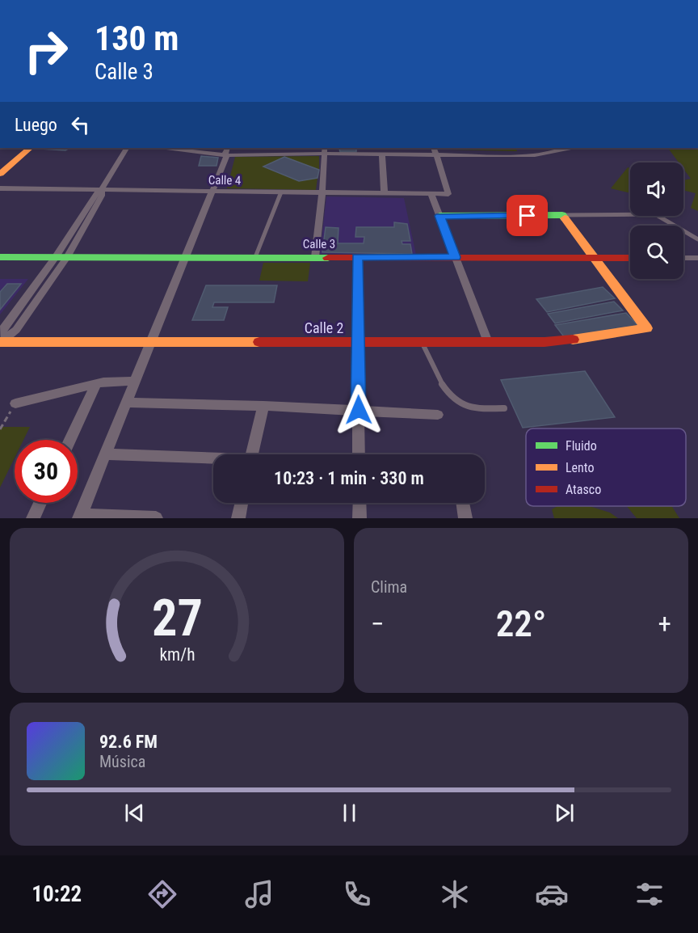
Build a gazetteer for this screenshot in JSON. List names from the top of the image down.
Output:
{
  "streets": {
    "street": ["Calle 4", "Calle 3", "Calle 2"]
  },
  "crossings": [
    ["Calle 3", "Calle 2"]
  ],
  "legend": ["Fluido", "Lento", "Atasco"],
  "page": {
    "turn": ["130 m", "Calle 3"],
    "then": "Luego",
    "limit": "30",
    "trip": "10:23 · 1 min · 330 m",
    "tile": "Clima",
    "heat": ["−", "22°", "+"],
    "song": ["92.6 FM", "Música"],
    "tabs": "10:22",
    "gauge": ["27", "km/h"]
  }
}
